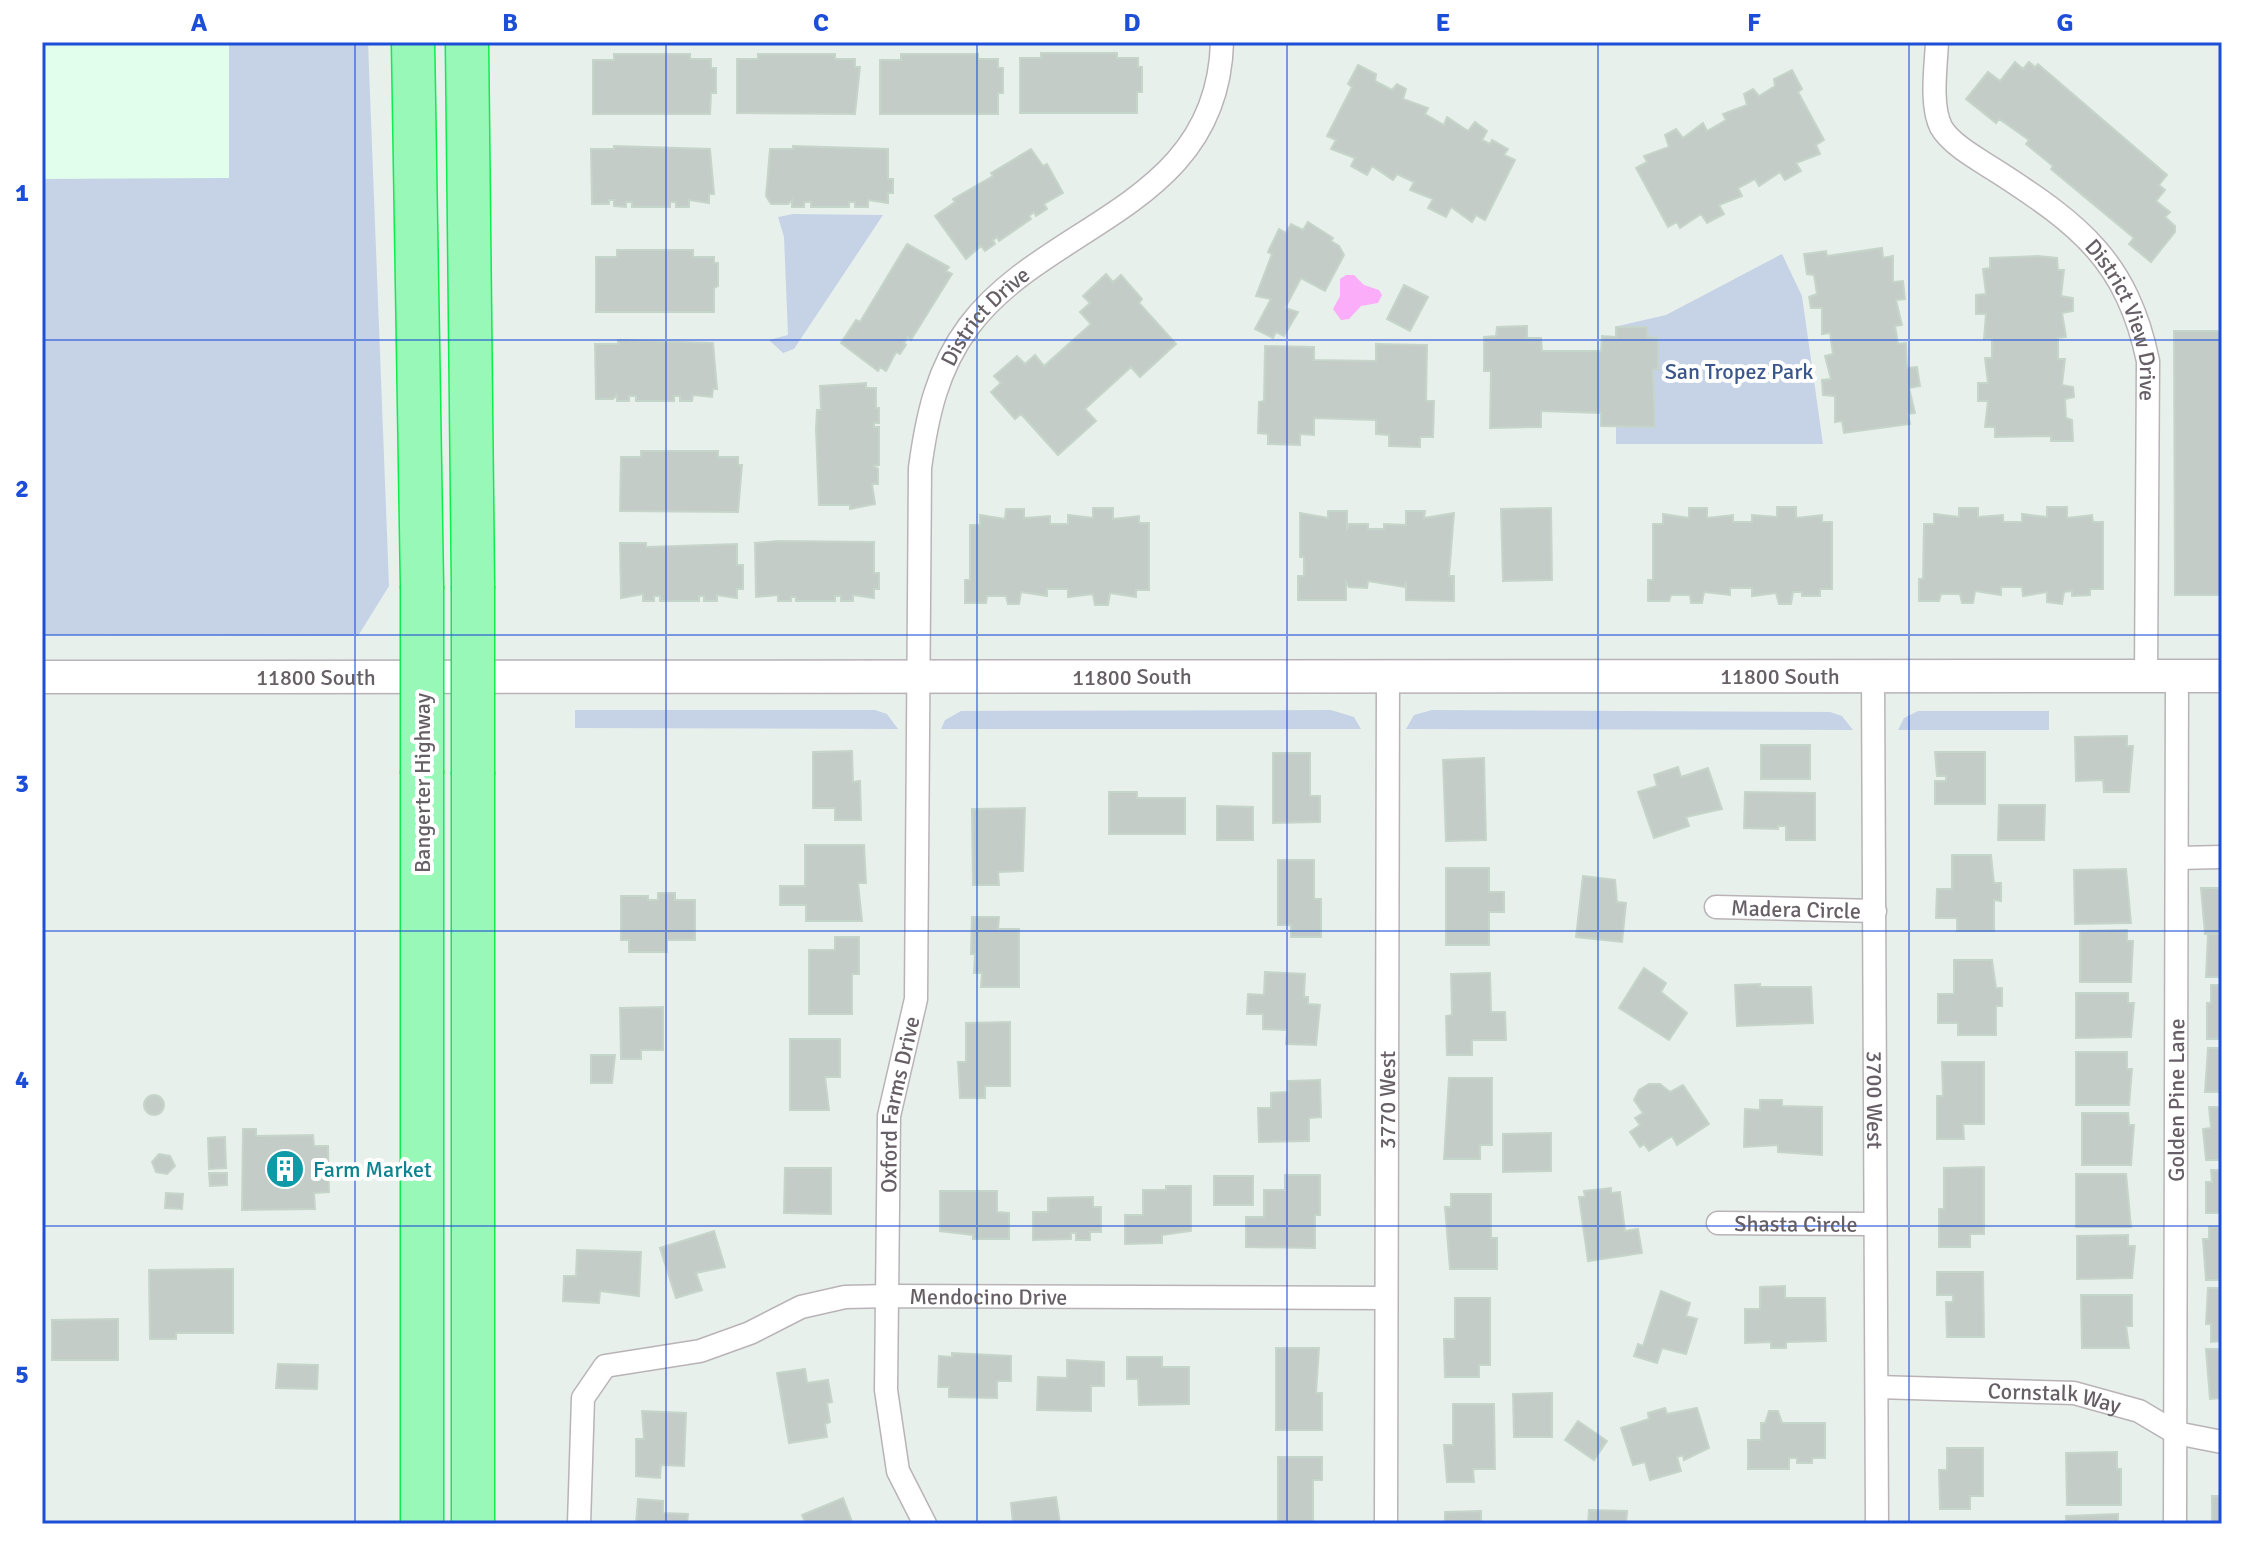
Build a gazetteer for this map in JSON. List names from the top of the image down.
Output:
{
  "streets": {
    "highway": ["Bangerter Highway"],
    "main road": ["11800 South"],
    "street": [
      "District Drive",
      "District View Drive",
      "Madera Circle",
      "Golden Pine Lane",
      "3770 West",
      "3700 West",
      "Oxford Farms Drive",
      "Shasta Circle",
      "Mendocino Drive",
      "Cornstalk Way"
    ]
  },
  "crossings": [
    ["District Drive", "11800 South"],
    ["District Drive", "Oxford Farms Drive"],
    ["District View Drive", "11800 South"],
    ["District View Drive", "Golden Pine Lane"],
    ["11800 South", "Golden Pine Lane"],
    ["11800 South", "3770 West"],
    ["11800 South", "3700 West"],
    ["11800 South", "Oxford Farms Drive"],
    ["Madera Circle", "3700 West"],
    ["Golden Pine Lane", "Cornstalk Way"],
    ["3770 West", "Mendocino Drive"],
    ["3700 West", "Shasta Circle"],
    ["3700 West", "Cornstalk Way"],
    ["Oxford Farms Drive", "Mendocino Drive"]
  ],
  "parks": ["San Tropez Park"],
  "places": {
    "building": ["Farm Market"]
  },
  "grid": {
    "columns": [
      "A",
      "B",
      "C",
      "D",
      "E",
      "F",
      "G"
    ],
    "rows": [
      "1",
      "2",
      "3",
      "4",
      "5"
    ]
  }
}
